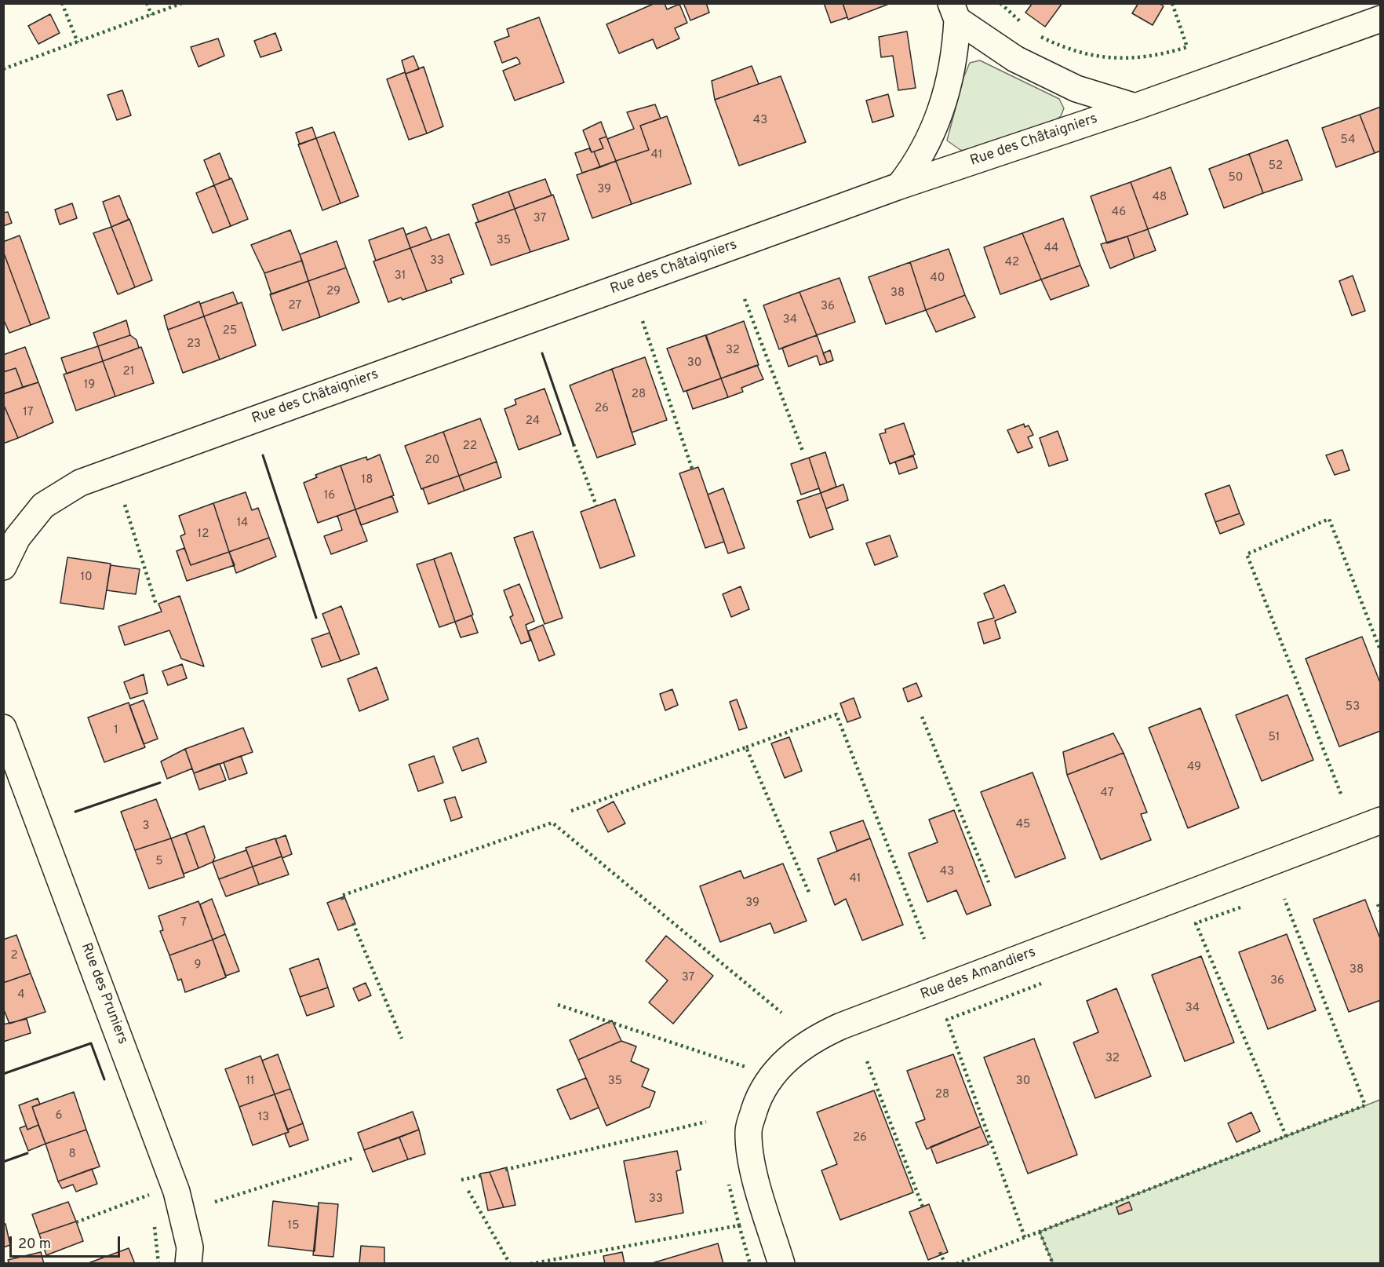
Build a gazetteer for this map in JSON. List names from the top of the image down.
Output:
{
  "streets": {
    "street": ["Rue des Châtaigniers", "Rue des Amandiers", "Rue des Pruniers"]
  },
  "house_numbers": [
    "43",
    "54",
    "41",
    "52",
    "50",
    "39",
    "48",
    "46",
    "37",
    "35",
    "44",
    "33",
    "42",
    "31",
    "40",
    "29",
    "38",
    "27",
    "36",
    "34",
    "25",
    "23",
    "32",
    "30",
    "21",
    "19",
    "28",
    "26",
    "17",
    "24",
    "22",
    "20",
    "18",
    "16",
    "14",
    "12",
    "10",
    "53",
    "1",
    "51",
    "49",
    "47",
    "45",
    "3",
    "5",
    "43",
    "41",
    "39",
    "7",
    "2",
    "9",
    "38",
    "37",
    "36",
    "4",
    "34",
    "32",
    "11",
    "35",
    "30",
    "28",
    "6",
    "13",
    "26",
    "8",
    "33",
    "15"
  ],
  "scale_bar": "20 m"
}
